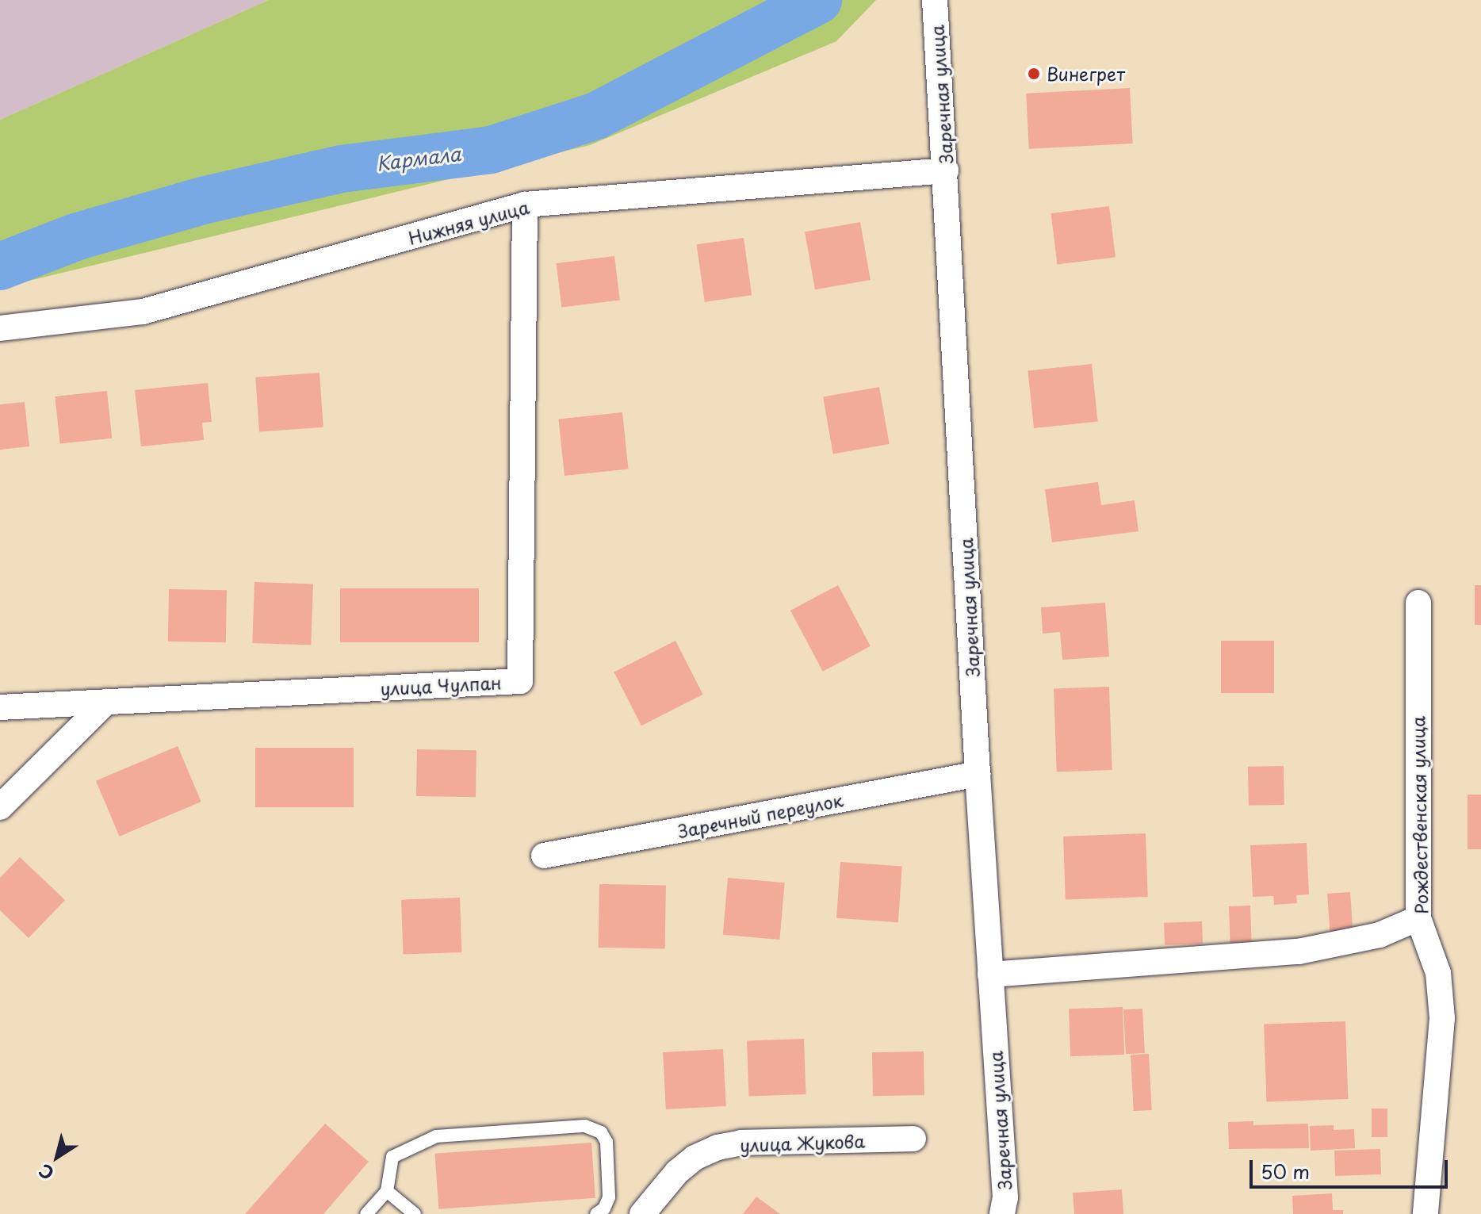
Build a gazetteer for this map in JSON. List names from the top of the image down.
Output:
{
  "streets": {
    "street": [
      "Заречная улица",
      "Нижняя улица",
      "улица Чулпан",
      "Заречный переулок",
      "Рождественская улица",
      "улица Жукова"
    ]
  },
  "crossings": [
    ["Заречная улица", "Нижняя улица"],
    ["Заречная улица", "Заречный переулок"],
    ["Нижняя улица", "улица Чулпан"]
  ],
  "water": ["Кармала"],
  "places": ["Винегрет"],
  "scale_bar": "50 m",
  "north": "bottom left"
}
